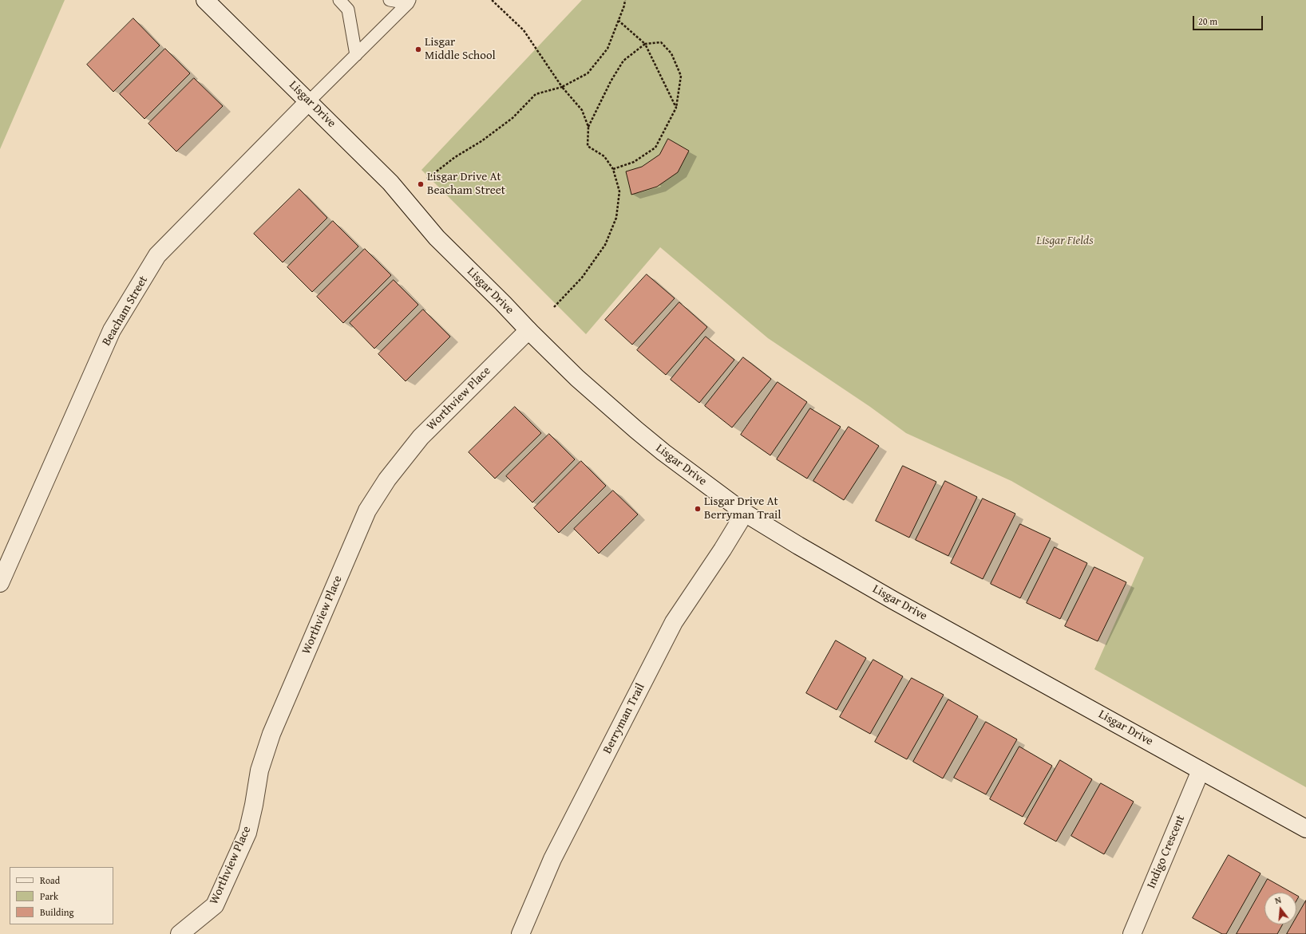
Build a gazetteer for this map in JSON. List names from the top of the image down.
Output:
{
  "streets": {
    "street": [
      "Lisgar Drive",
      "Beacham Street",
      "Worthview Place",
      "Berryman Trail",
      "Indigo Crescent"
    ]
  },
  "crossings": [
    ["Lisgar Drive", "Beacham Street"],
    ["Lisgar Drive", "Worthview Place"],
    ["Lisgar Drive", "Berryman Trail"],
    ["Lisgar Drive", "Indigo Crescent"]
  ],
  "parks": ["Lisgar Fields"],
  "places": ["Lisgar Middle School", "Lisgar Drive At Beacham Street", "Lisgar Drive At Berryman Trail"],
  "legend": ["Road", "Park", "Building"],
  "scale_bar": "20 m",
  "north": "top"
}
